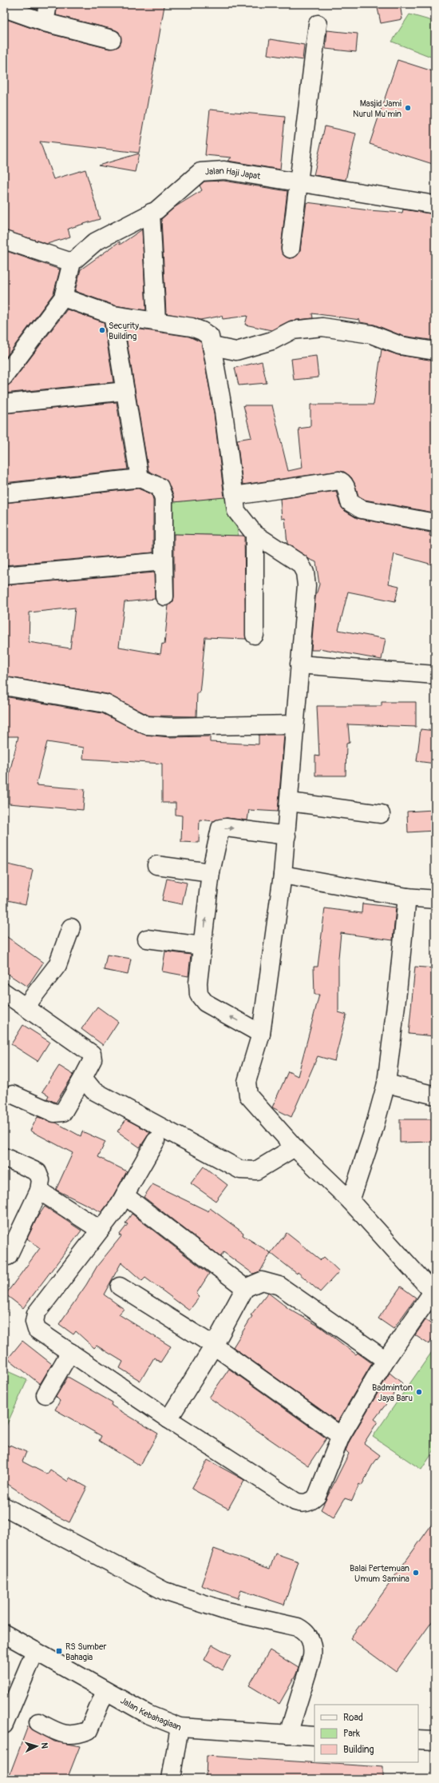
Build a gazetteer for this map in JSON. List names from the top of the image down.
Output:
{
  "streets": {
    "street": ["Jalan Haji Japat", "Jalan Kebahagiaan"]
  },
  "places": {
    "other": [
      "Masjid Jami Nurul Mu'min",
      "Security Building",
      "Badminton Jaya Baru",
      "Balai Pertemuan Umum Samina"
    ],
    "transit": ["RS Sumber Bahagia"]
  },
  "legend": ["Road", "Park", "Building"],
  "north": "right"
}
